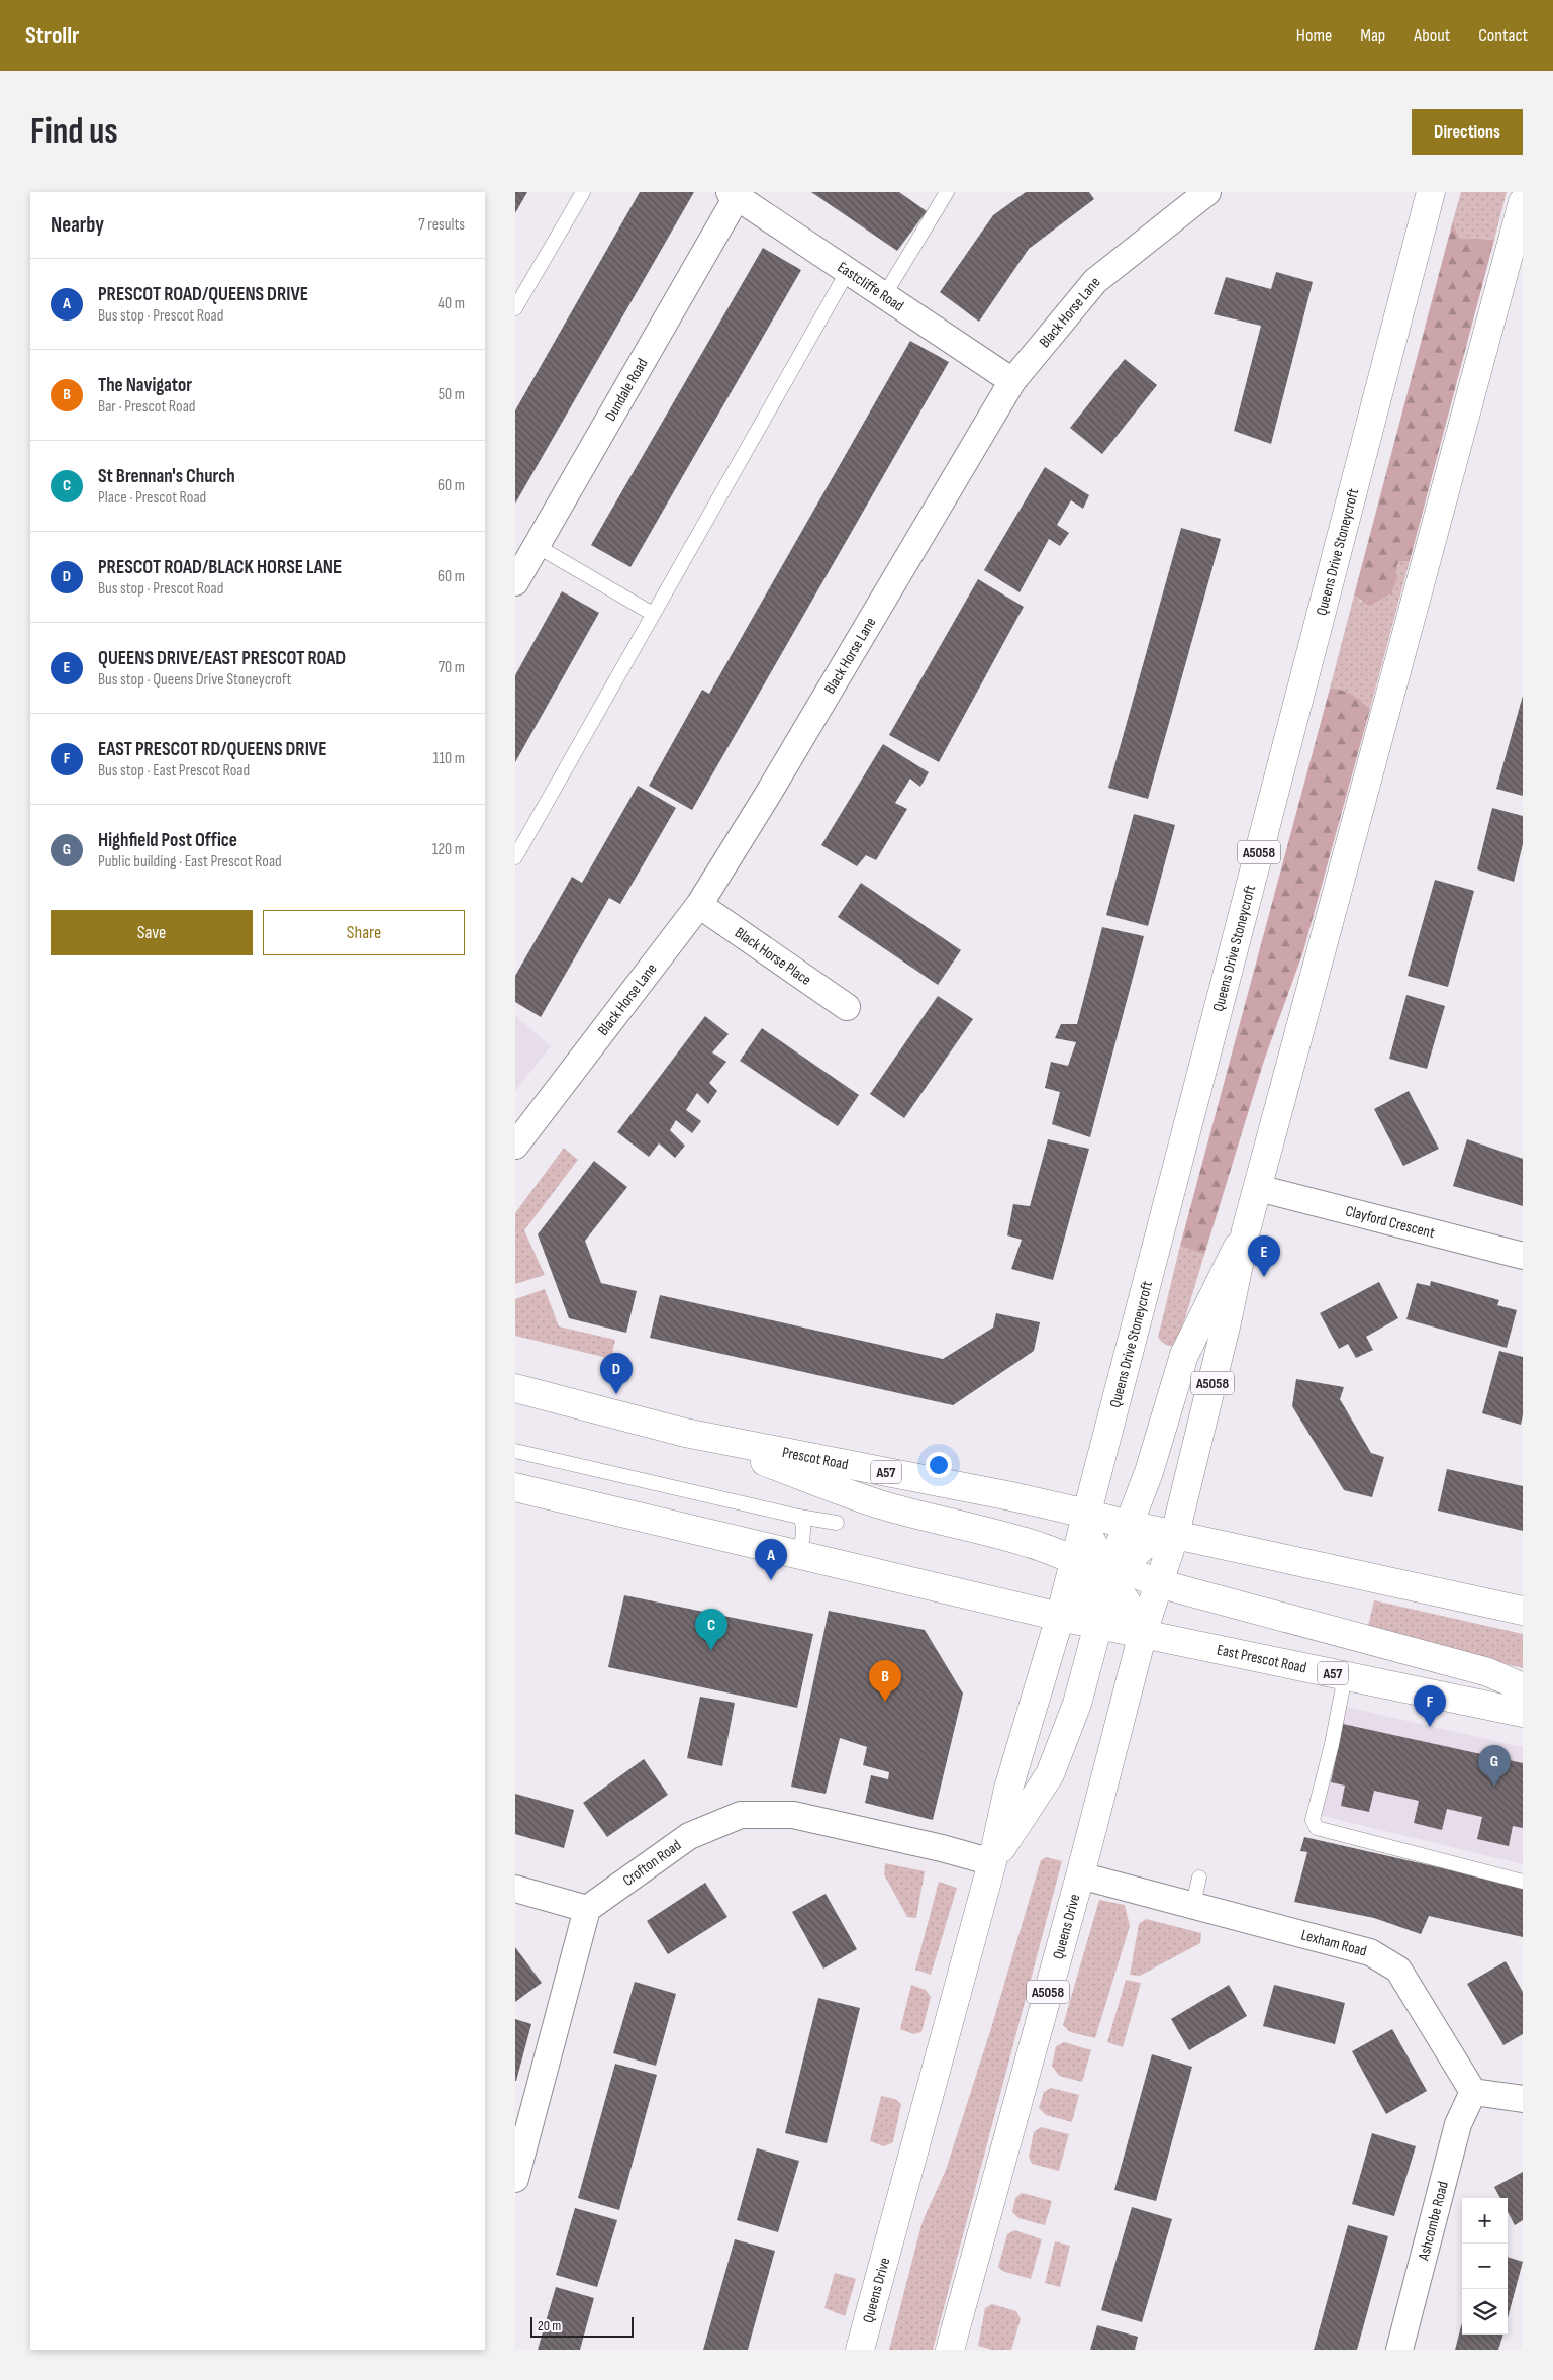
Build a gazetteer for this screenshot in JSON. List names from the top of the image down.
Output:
{
  "streets": {
    "main road": [
      "Queens Drive Stoneycroft",
      "A5058",
      "Prescot Road",
      "A57",
      "East Prescot Road",
      "Queens Drive"
    ],
    "street": [
      "Eastcliffe Road",
      "Black Horse Lane",
      "Dundale Road",
      "Black Horse Place",
      "Clayford Crescent",
      "Crofton Road",
      "Lexham Road",
      "Ashcombe Road"
    ]
  },
  "crossings": [
    ["Eastcliffe Road", "Black Horse Lane"],
    ["Eastcliffe Road", "Dundale Road"],
    ["Black Horse Lane", "Black Horse Place"],
    ["Queens Drive Stoneycroft", "Prescot Road"],
    ["Queens Drive Stoneycroft", "A57"],
    ["Queens Drive Stoneycroft", "East Prescot Road"],
    ["Queens Drive Stoneycroft", "Queens Drive"],
    ["A5058", "Clayford Crescent"],
    ["A5058", "Prescot Road"],
    ["A5058", "A57"],
    ["A5058", "Queens Drive"],
    ["Prescot Road", "A57"],
    ["Prescot Road", "Queens Drive"],
    ["A57", "East Prescot Road"],
    ["A57", "Queens Drive"],
    ["East Prescot Road", "Queens Drive"],
    ["Crofton Road", "Queens Drive"],
    ["Queens Drive", "Lexham Road"],
    ["Lexham Road", "Ashcombe Road"]
  ],
  "scale_bar": "20 m",
  "page": {
    "header": "Strollr",
    "nav": [
      "Home",
      "Map",
      "About",
      "Contact"
    ],
    "buttons": [
      "Directions",
      ["Save", "Share"]
    ],
    "title": "Find us",
    "heading": ["Nearby", "7 results"],
    "list": [
      {
        "mark": "A",
        "name": "PRESCOT ROAD/QUEENS DRIVE",
        "note": "Bus stop · Prescot Road",
        "value": "40 m"
      },
      {
        "mark": "B",
        "name": "The Navigator",
        "note": "Bar · Prescot Road",
        "value": "50 m"
      },
      {
        "mark": "C",
        "name": "St Brennan's Church",
        "note": "Place · Prescot Road",
        "value": "60 m"
      },
      {
        "mark": "D",
        "name": "PRESCOT ROAD/BLACK HORSE LANE",
        "note": "Bus stop · Prescot Road",
        "value": "60 m"
      },
      {
        "mark": "E",
        "name": "QUEENS DRIVE/EAST PRESCOT ROAD",
        "note": "Bus stop · Queens Drive Stoneycroft",
        "value": "70 m"
      },
      {
        "mark": "F",
        "name": "EAST PRESCOT RD/QUEENS DRIVE",
        "note": "Bus stop · East Prescot Road",
        "value": "110 m"
      },
      {
        "mark": "G",
        "name": "Highfield Post Office",
        "note": "Public building · East Prescot Road",
        "value": "120 m"
      }
    ],
    "pins": [
      "E",
      "D",
      "A",
      "C",
      "B",
      "F",
      "G"
    ],
    "map_buttons": ["+", "−"],
    "scale": "20 m"
  }
}
